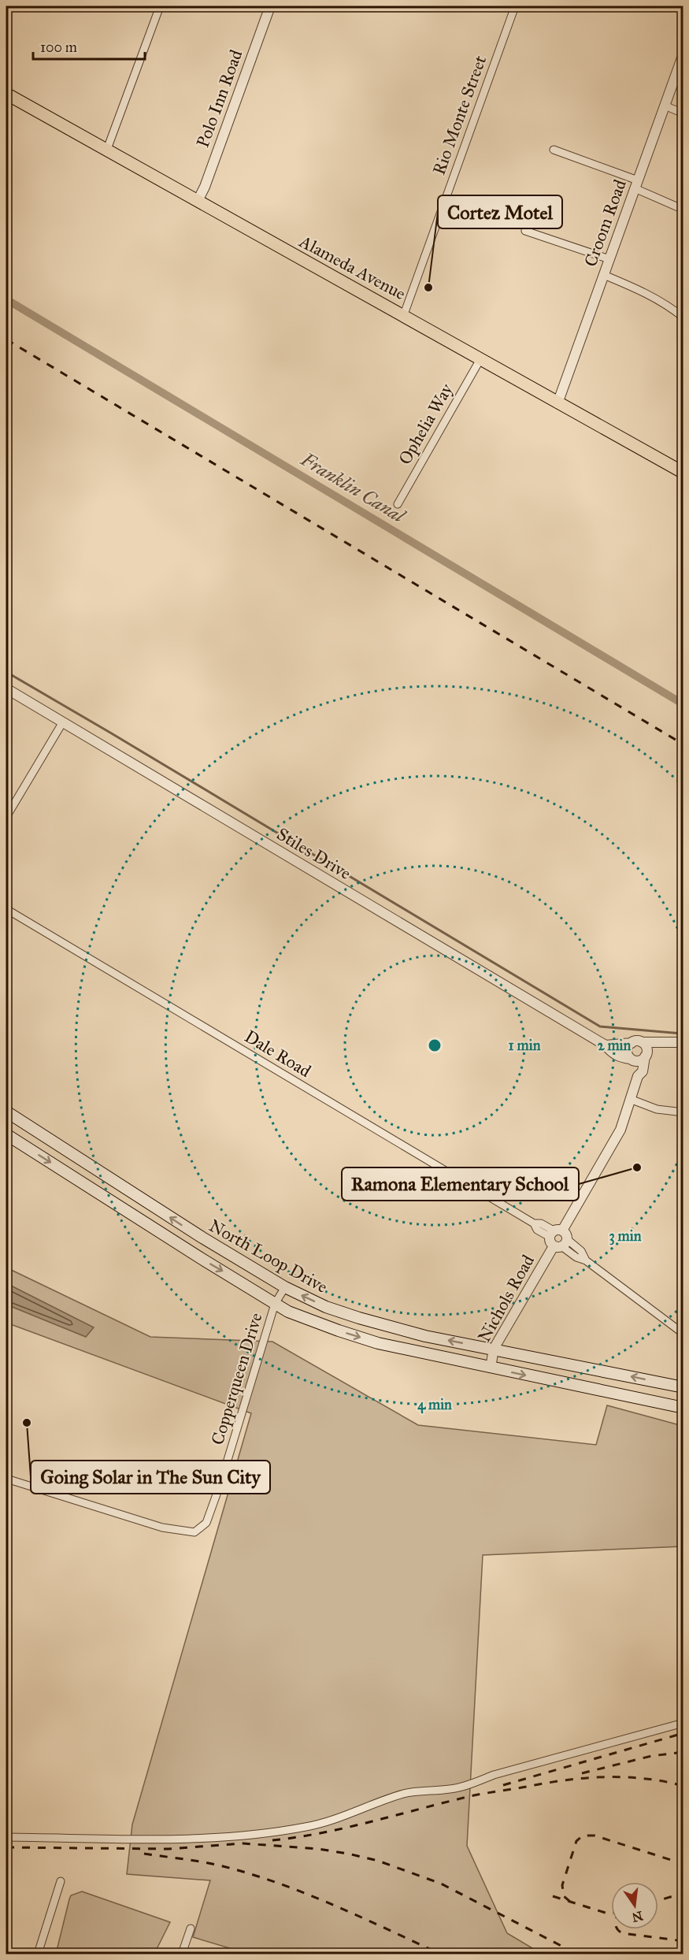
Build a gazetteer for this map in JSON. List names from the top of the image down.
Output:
{
  "streets": {
    "main road": ["Alameda Avenue", "North Loop Drive"],
    "street": [
      "Polo Inn Road",
      "Rio Monte Street",
      "Croom Road",
      "Ophelia Way",
      "Stiles Drive",
      "Dale Road",
      "Nichols Road",
      "Copperqueen Drive"
    ]
  },
  "crossings": [
    ["Polo Inn Road", "Alameda Avenue"],
    ["Rio Monte Street", "Alameda Avenue"],
    ["Croom Road", "Alameda Avenue"],
    ["Alameda Avenue", "Ophelia Way"],
    ["Stiles Drive", "Nichols Road"],
    ["Dale Road", "Nichols Road"],
    ["North Loop Drive", "Nichols Road"],
    ["North Loop Drive", "Copperqueen Drive"]
  ],
  "water": ["Franklin Canal"],
  "places": ["Cortez Motel", "Ramona Elementary School", "Going Solar in The Sun City"],
  "scale_bar": "100 m",
  "north": "bottom",
  "rings": [
    "1 min",
    "2 min",
    "3 min",
    "4 min"
  ]
}
